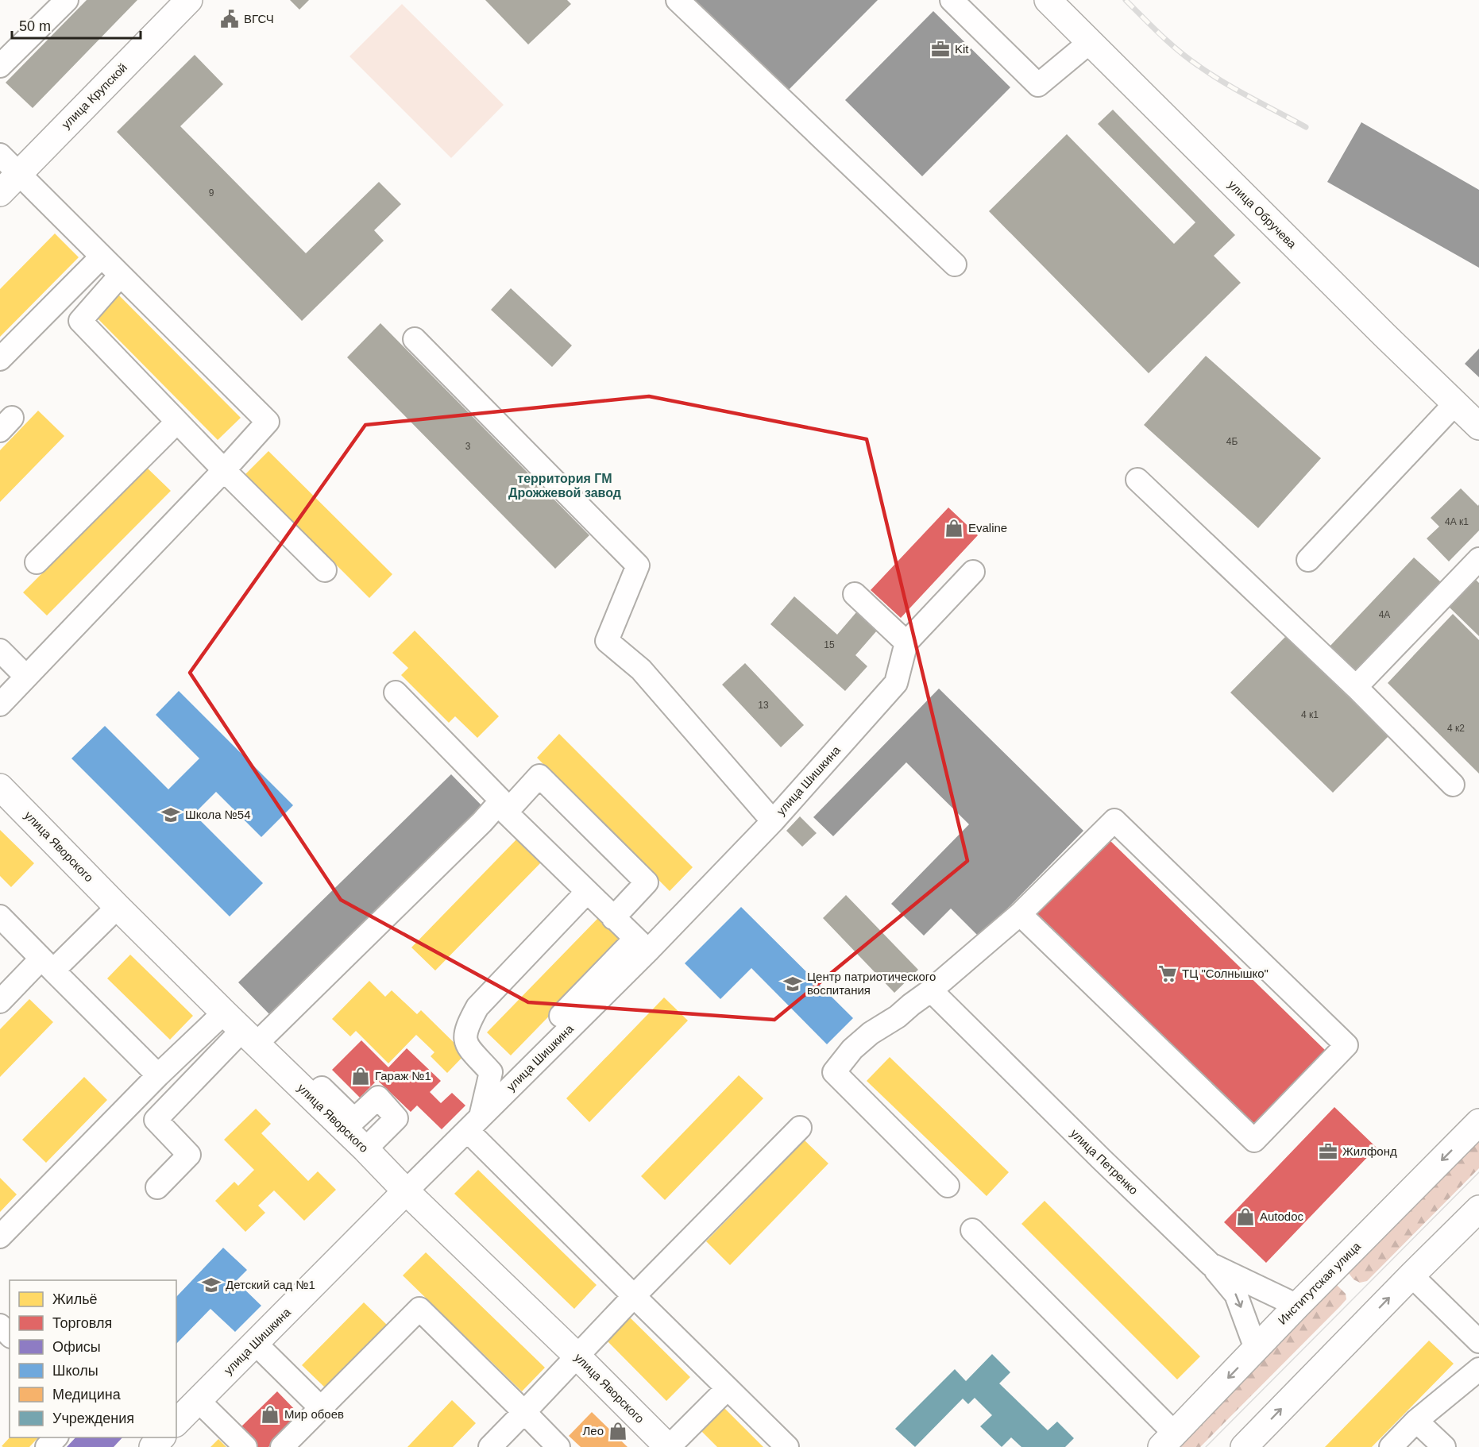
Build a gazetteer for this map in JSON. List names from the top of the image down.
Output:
{
  "streets": {
    "main road": [
      "улица Крупской",
      "улица Обручева",
      "улица Шишкина",
      "улица Яворского",
      "Институтская улица"
    ],
    "street": ["улица Петренко"]
  },
  "crossings": [
    ["улица Шишкина", "улица Яворского"],
    ["улица Петренко", "Институтская улица"]
  ],
  "districts": ["территория ГМ Дрожжевой завод"],
  "places": {
    "public building": ["ВГСЧ"],
    "office": ["Kit", "Жилфонд"],
    "shop": [
      "Evaline",
      "Гараж №1",
      "Autodoc",
      "Мир обоев",
      "Лео"
    ],
    "school or university": ["Школа №54", "Центр патриотического воспитания", "Детский сад №1"],
    "supermarket": ["ТЦ \"Солнышко\""]
  },
  "house_numbers": [
    "9",
    "4Б",
    "3",
    "4А к1",
    "4А",
    "15",
    "13",
    "4 к1",
    "4 к2"
  ],
  "legend": [
    "Жильё",
    "Торговля",
    "Офисы",
    "Школы",
    "Медицина",
    "Учреждения"
  ],
  "scale_bar": "50 m"
}
